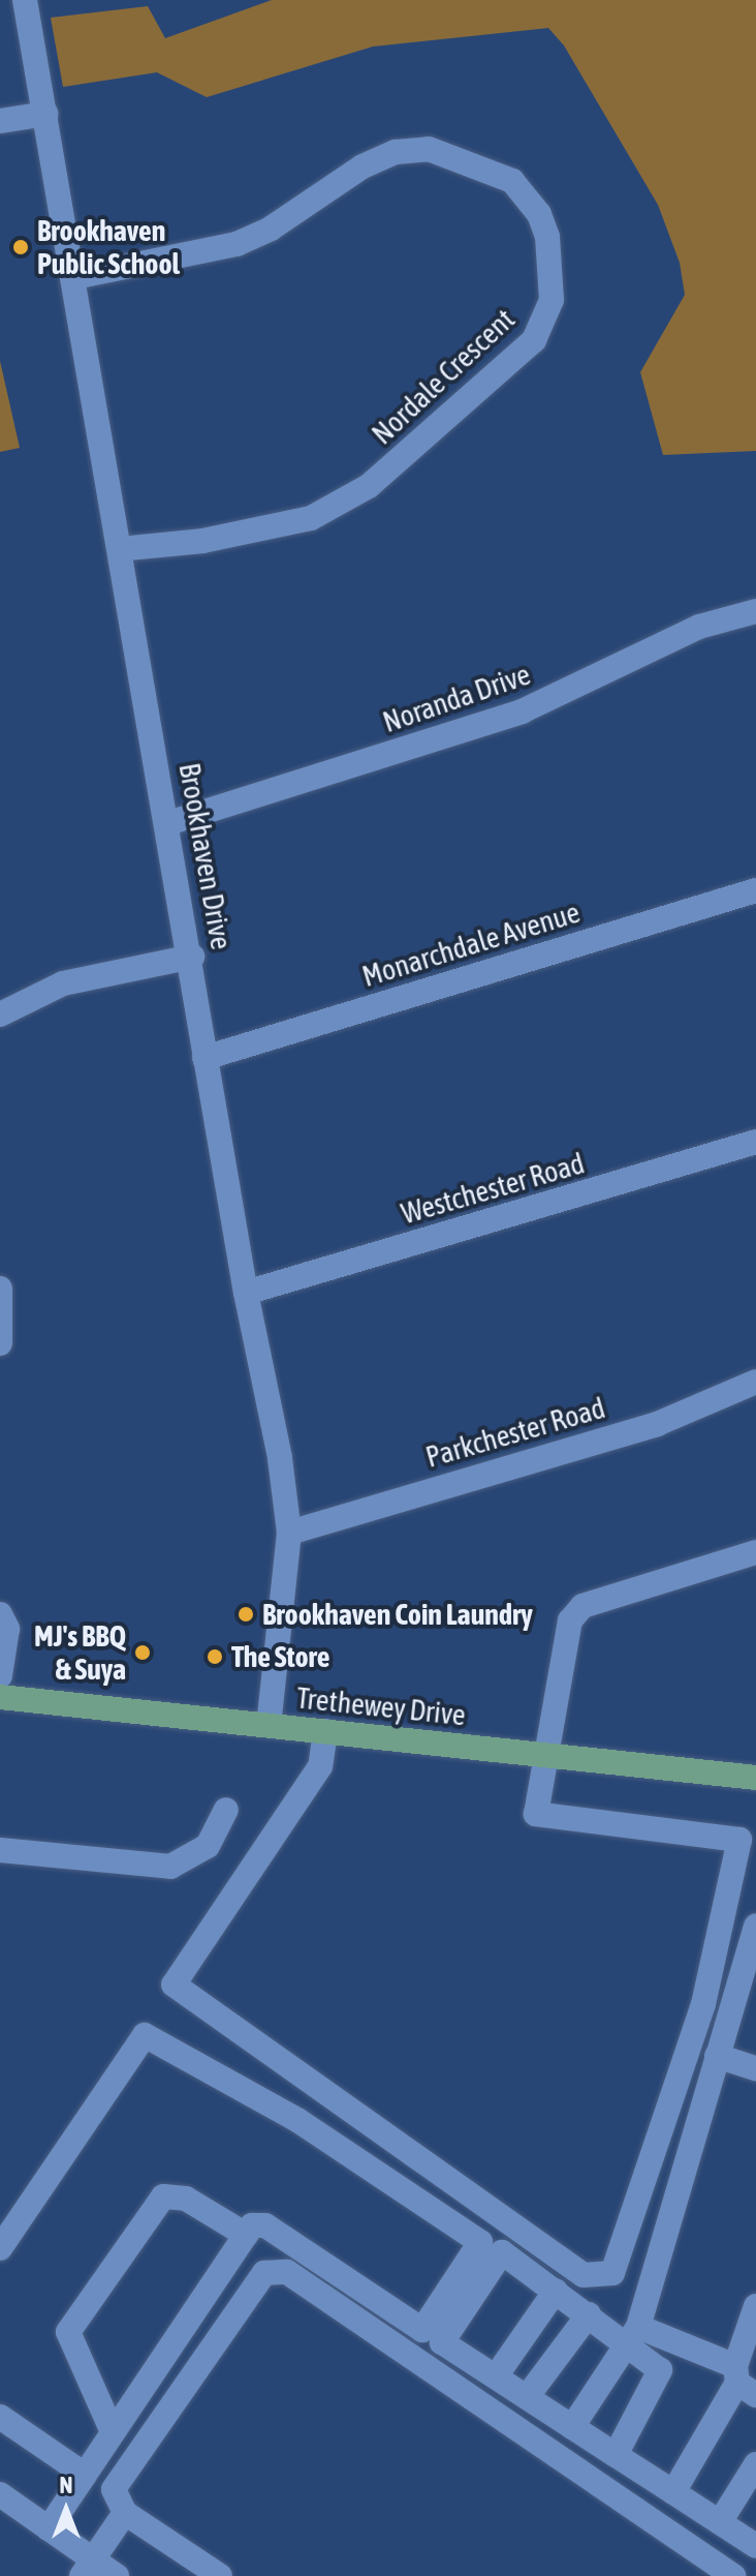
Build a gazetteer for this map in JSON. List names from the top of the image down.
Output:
{
  "streets": {
    "main road": ["Trethewey Drive"],
    "street": [
      "Nordale Crescent",
      "Noranda Drive",
      "Brookhaven Drive",
      "Monarchdale Avenue",
      "Westchester Road",
      "Parkchester Road"
    ]
  },
  "crossings": [
    ["Nordale Crescent", "Brookhaven Drive"],
    ["Noranda Drive", "Brookhaven Drive"],
    ["Brookhaven Drive", "Monarchdale Avenue"],
    ["Brookhaven Drive", "Westchester Road"],
    ["Brookhaven Drive", "Parkchester Road"],
    ["Brookhaven Drive", "Trethewey Drive"]
  ],
  "places": [
    "Brookhaven Public School",
    "Brookhaven Coin Laundry",
    "MJ's BBQ & Suya",
    "The Store"
  ],
  "north": "top"
}
